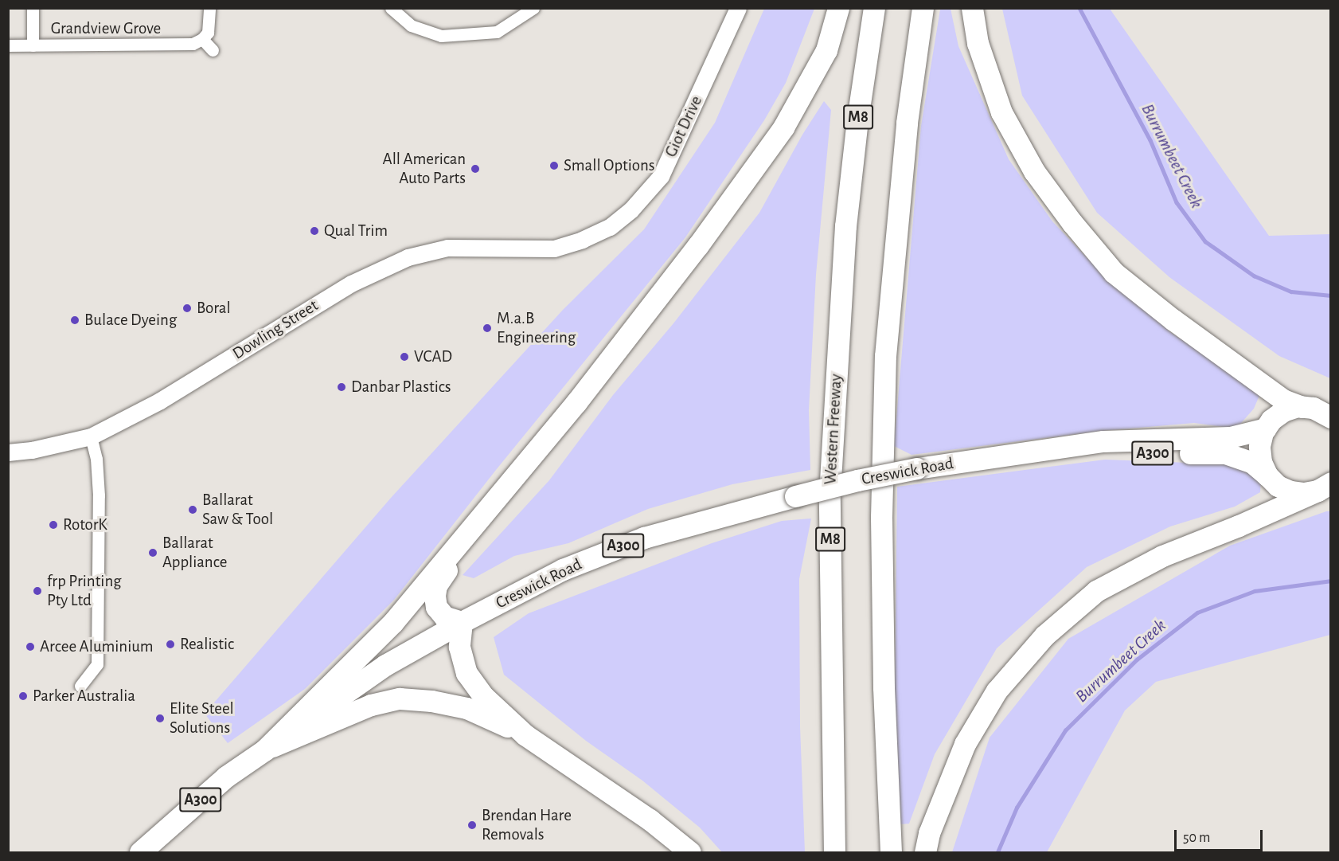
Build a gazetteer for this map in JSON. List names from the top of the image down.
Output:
{
  "streets": {
    "highway": [
      "M8",
      "Western Freeway",
      "A300",
      "Creswick Road"
    ],
    "street": ["Grandview Grove", "Giot Drive", "Dowling Street"]
  },
  "crossings": [
    ["Giot Drive", "Dowling Street"],
    ["A300", "Creswick Road"]
  ],
  "water": ["Burrumbeet Creek"],
  "places": [
    "Small Options",
    "All American Auto Parts",
    "Qual Trim",
    "Boral",
    "Bulace Dyeing",
    "M.a.B Engineering",
    "VCAD",
    "Danbar Plastics",
    "Ballarat Saw & Tool",
    "RotorK",
    "Ballarat Appliance",
    "frp Printing Pty Ltd",
    "Realistic",
    "Arcee Aluminium",
    "Parker Australia",
    "Elite Steel Solutions",
    "Brendan Hare Removals"
  ],
  "scale_bar": "50 m"
}
